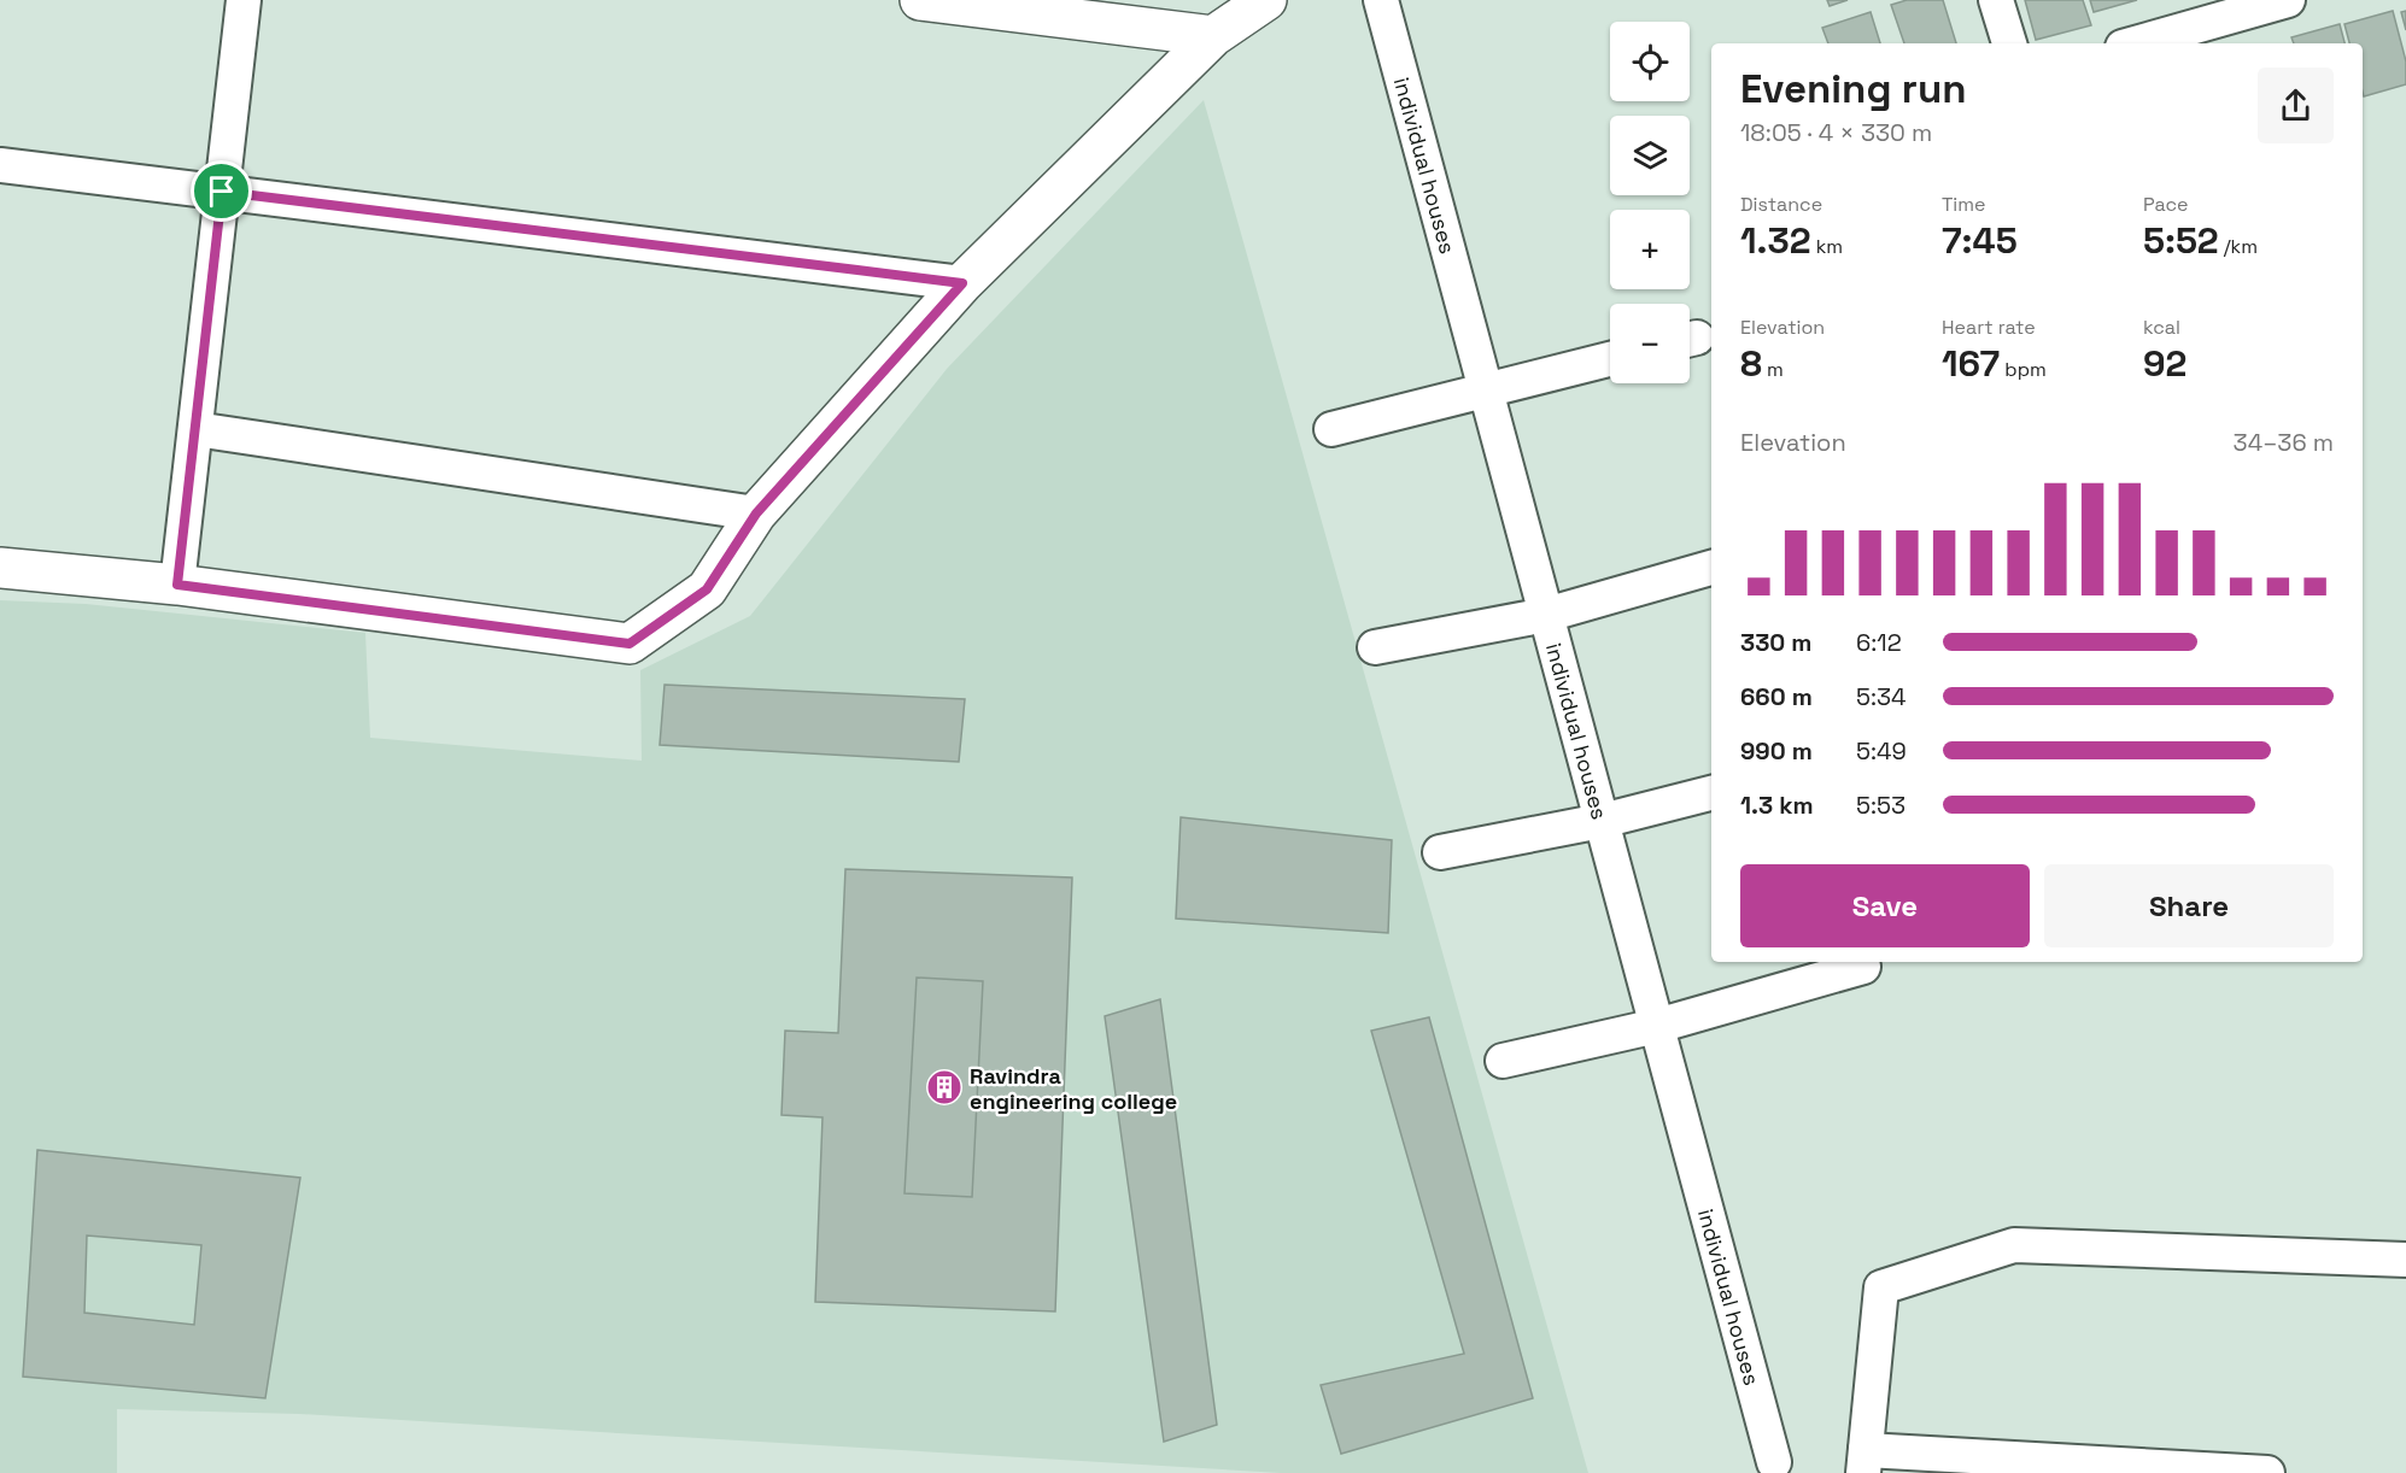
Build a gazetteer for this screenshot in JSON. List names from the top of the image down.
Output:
{
  "streets": {
    "street": ["individual houses"]
  },
  "places": {
    "building": ["Ravindra engineering college"]
  },
  "page": {
    "map_buttons": ["+", "−"],
    "heading": ["Evening run", "18:05 · 4 × 330 m"],
    "stats": [
      ["Distance", "1.32 km"],
      ["Time", "7:45"],
      ["Pace", "5:52 /km"],
      ["Elevation", "8 m"],
      ["Heart rate", "167 bpm"],
      ["kcal", "92"]
    ],
    "chart": ["Elevation", "34–36 m"],
    "list": [
      {
        "name": "330 m",
        "note": "6:12"
      },
      {
        "name": "660 m",
        "note": "5:34"
      },
      {
        "name": "990 m",
        "note": "5:49"
      },
      {
        "name": "1.3 km",
        "note": "5:53"
      }
    ],
    "buttons": ["Save", "Share"]
  }
}
